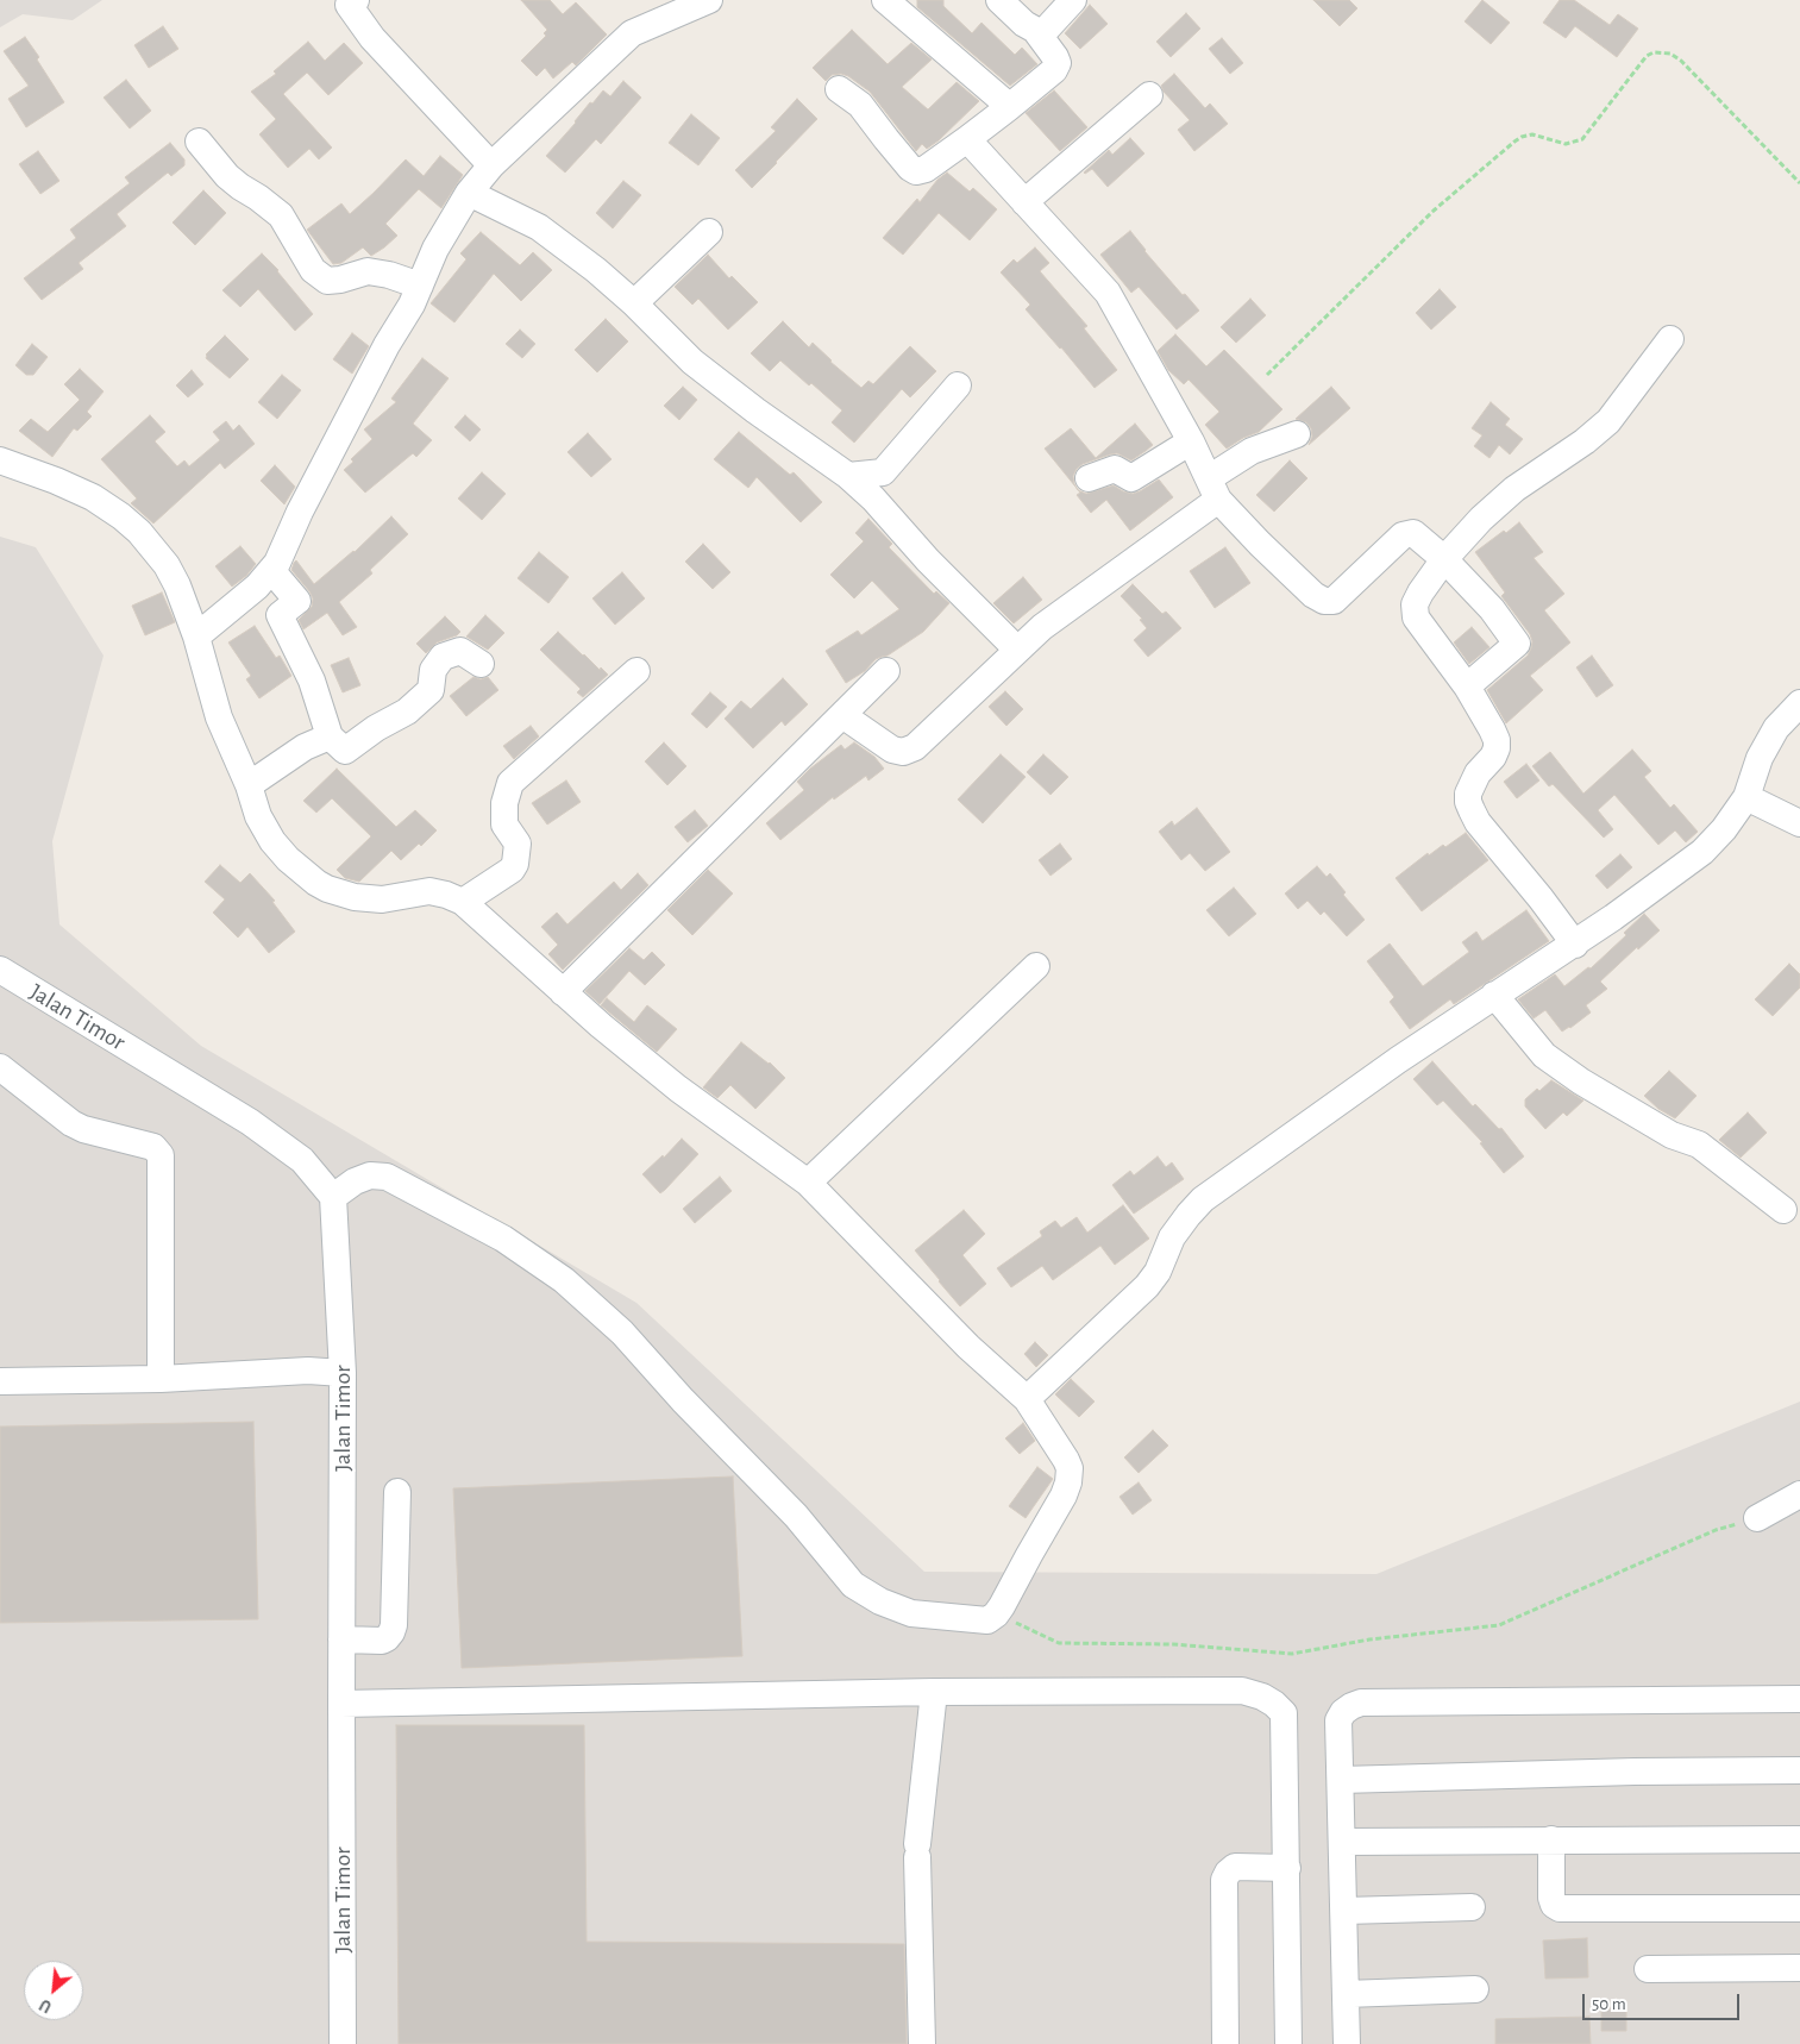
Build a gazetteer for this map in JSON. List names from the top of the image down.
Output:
{
  "streets": {
    "street": ["Jalan Timor"]
  },
  "scale_bar": "50 m",
  "north": "bottom left"
}
